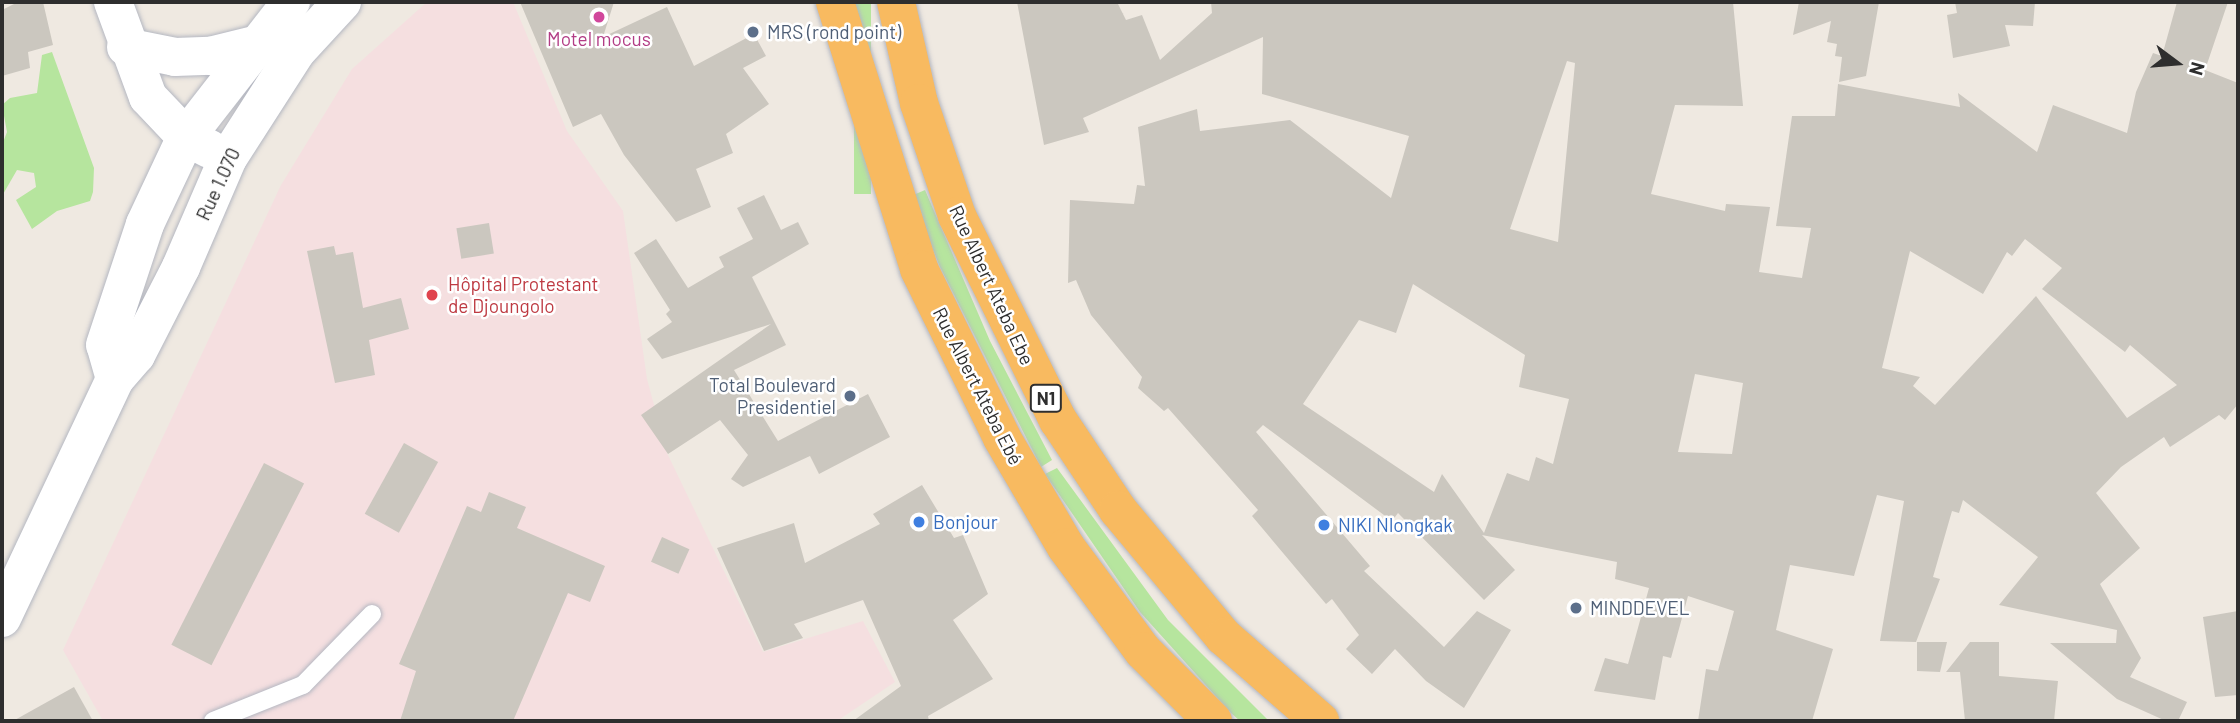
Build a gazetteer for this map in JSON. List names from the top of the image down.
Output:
{
  "streets": {
    "highway": ["Rue Albert Ateba Ebe", "Rue Albert Ateba Ebé", "N1"],
    "main road": ["Rue 1.070"]
  },
  "places": [
    "Motel mocus",
    "MRS (rond point)",
    "Hôpital Protestant de Djoungolo",
    "Total Boulevard Presidentiel",
    "Bonjour",
    "NIKI Nlongkak",
    "MINDDEVEL"
  ],
  "north": "right"
}
